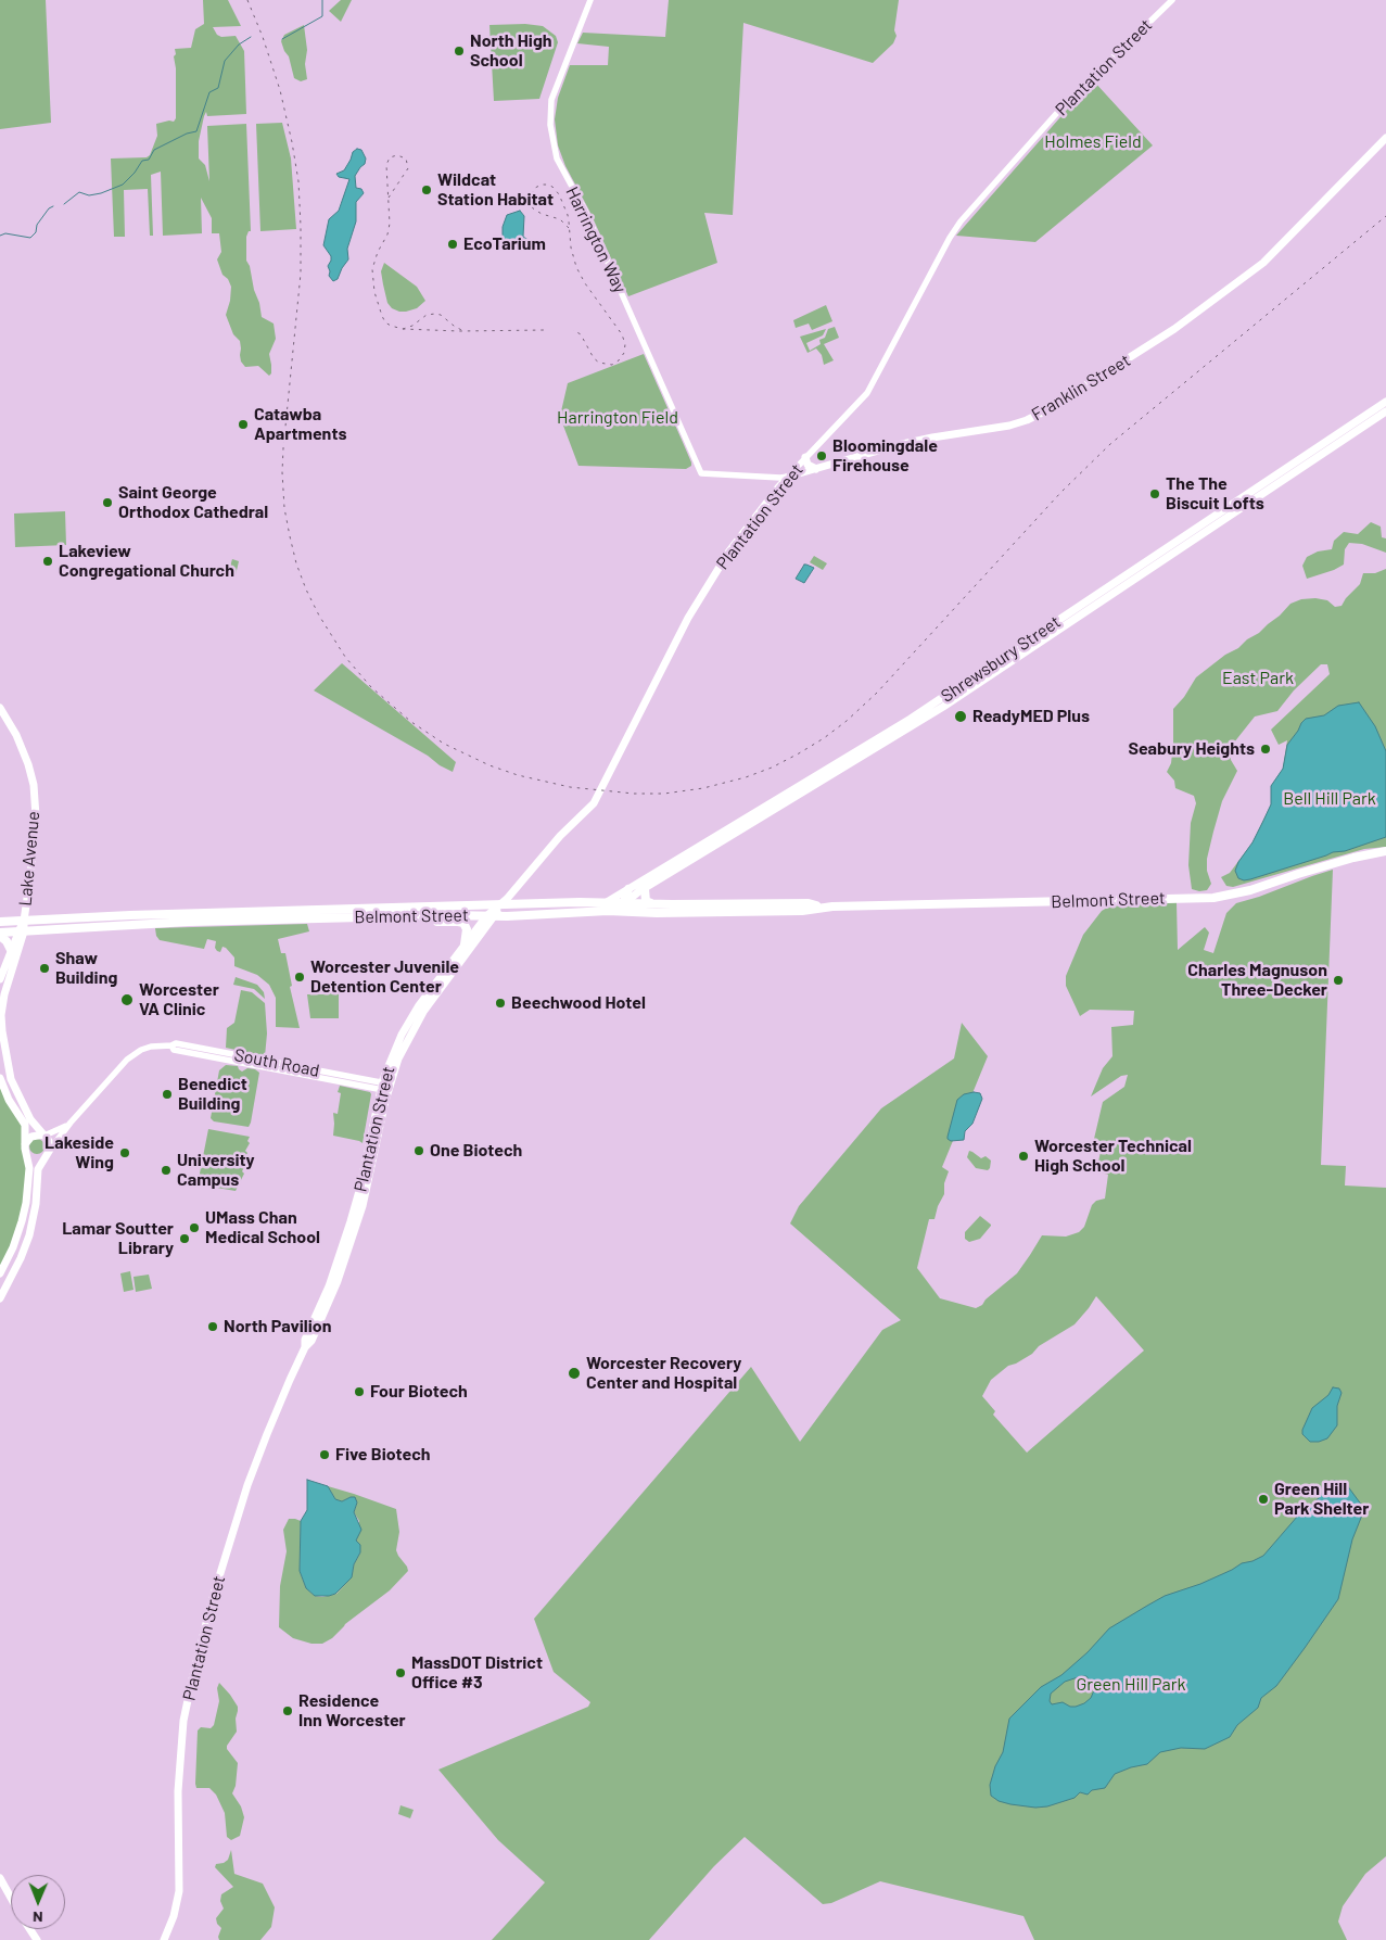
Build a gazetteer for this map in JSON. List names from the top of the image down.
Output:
{
  "streets": {
    "highway": ["Belmont Street"],
    "main road": [
      "Plantation Street",
      "Franklin Street",
      "Shrewsbury Street",
      "Lake Avenue"
    ],
    "street": ["Harrington Way", "South Road"]
  },
  "crossings": [
    ["Plantation Street", "Franklin Street"],
    ["Plantation Street", "Belmont Street"],
    ["Plantation Street", "South Road"],
    ["Harrington Way", "Franklin Street"],
    ["Shrewsbury Street", "Belmont Street"],
    ["Lake Avenue", "Belmont Street"]
  ],
  "parks": [
    "Holmes Field",
    "Harrington Field",
    "East Park",
    "Bell Hill Park",
    "Green Hill Park"
  ],
  "places": [
    "North High School",
    "Wildcat Station Habitat",
    "EcoTarium",
    "Catawba Apartments",
    "Bloomingdale Firehouse",
    "The The Biscuit Lofts",
    "Saint George Orthodox Cathedral",
    "Lakeview Congregational Church",
    "ReadyMED Plus",
    "Seabury Heights",
    "Shaw Building",
    "Worcester Juvenile Detention Center",
    "Charles Magnuson Three-Decker",
    "Worcester VA Clinic",
    "Beechwood Hotel",
    "Benedict Building",
    "One Biotech",
    "Lakeside Wing",
    "Worcester Technical High School",
    "University Campus",
    "UMass Chan Medical School",
    "Lamar Soutter Library",
    "North Pavilion",
    "Worcester Recovery Center and Hospital",
    "Four Biotech",
    "Five Biotech",
    "Green Hill Park Shelter",
    "MassDOT District Office #3",
    "Residence Inn Worcester"
  ],
  "north": "bottom"
}
